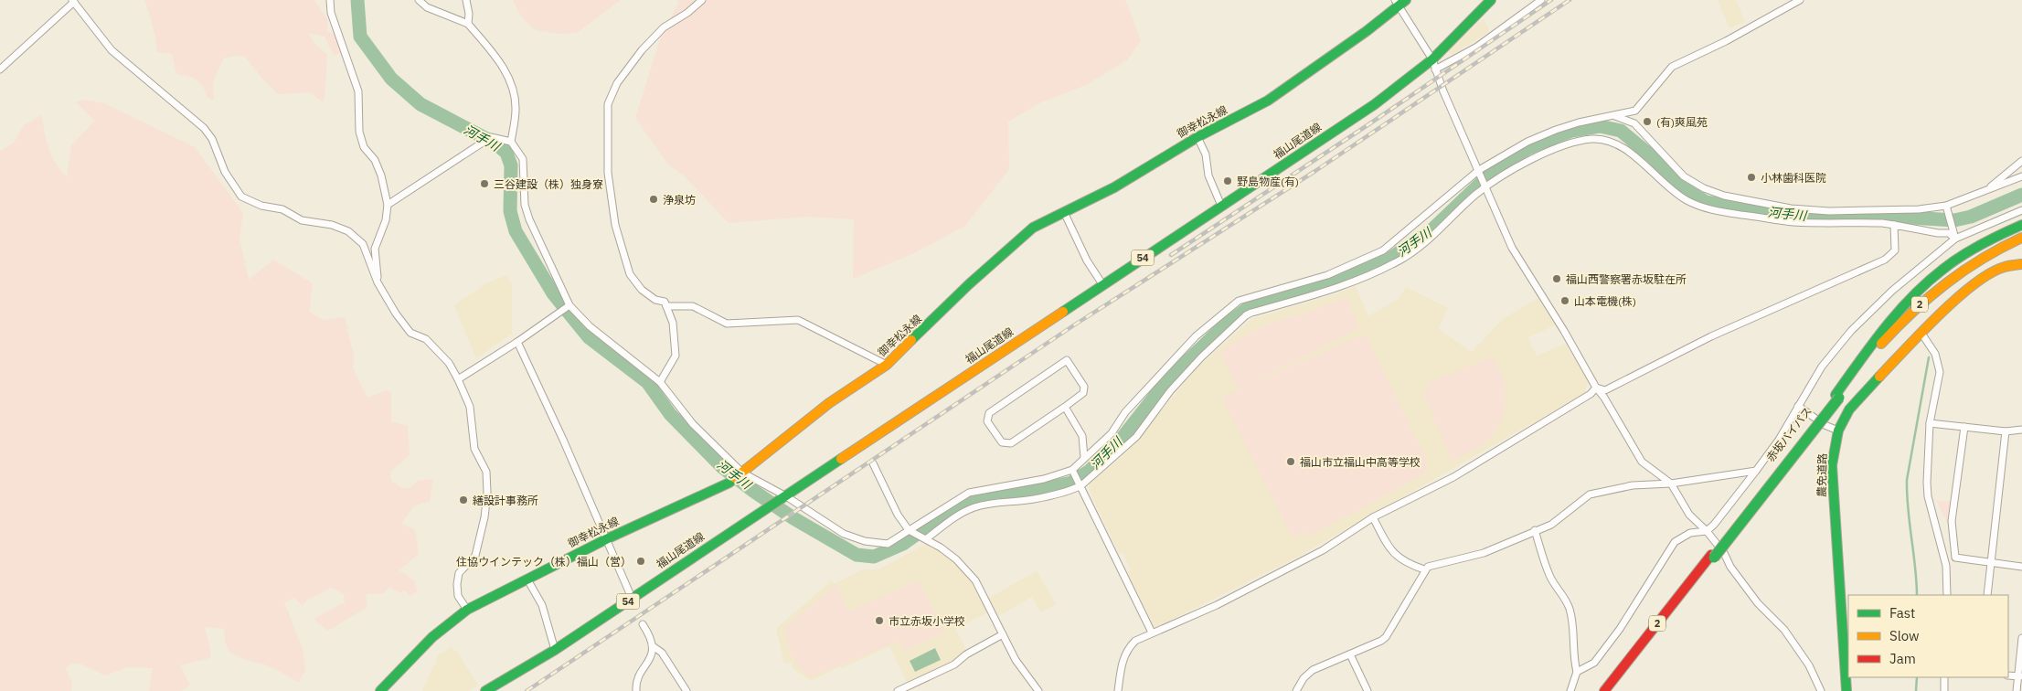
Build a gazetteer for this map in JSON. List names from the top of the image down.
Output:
{
  "streets": {
    "main road": [
      "御幸松永線",
      "福山尾道線",
      "54",
      "2",
      "赤坂バイパス",
      "農免道路"
    ]
  },
  "water": ["河手川"],
  "places": [
    "(有)爽風苑",
    "小林歯科医院",
    "野島物産(有)",
    "三谷建設（株）独身寮",
    "浄泉坊",
    "福山西警察署赤坂駐在所",
    "山本電機(株)",
    "福山市立福山中高等学校",
    "繕設計事務所",
    "住協ウインテック（株）福山（営）",
    "市立赤坂小学校"
  ],
  "legend": ["Fast", "Slow", "Jam"]
}
